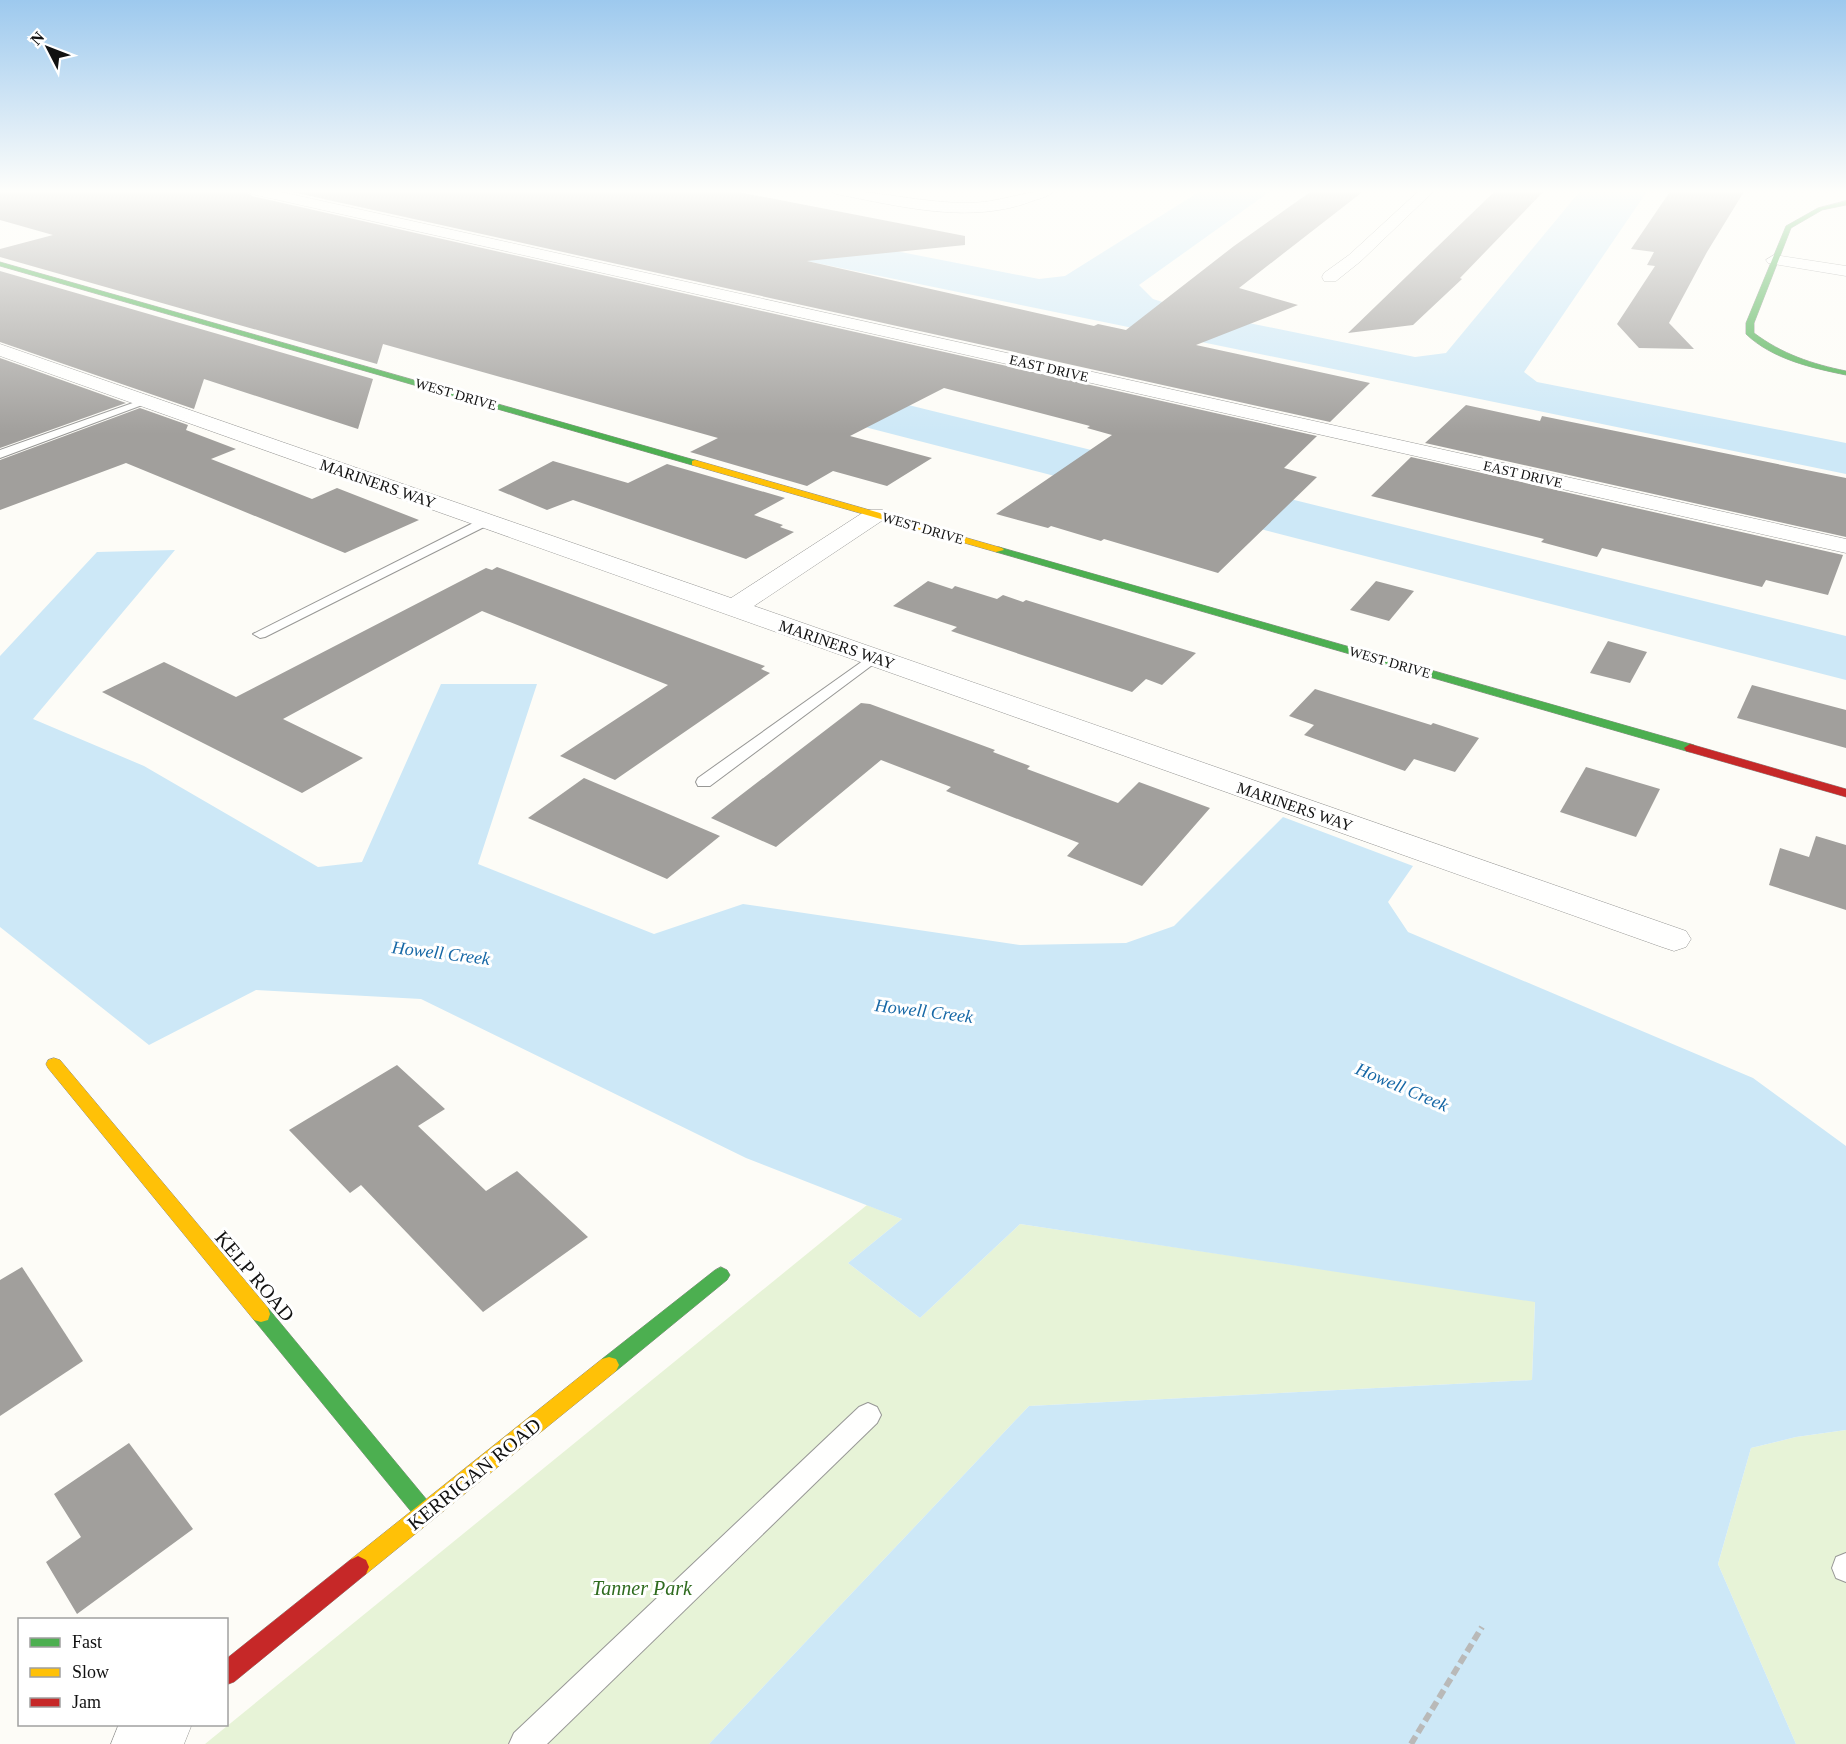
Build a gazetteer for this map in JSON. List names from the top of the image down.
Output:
{
  "streets": {
    "street": [
      "EAST DRIVE",
      "WEST DRIVE",
      "MARINERS WAY",
      "KELP ROAD",
      "KERRIGAN ROAD"
    ]
  },
  "crossings": [
    ["KELP ROAD", "KERRIGAN ROAD"]
  ],
  "water": ["Howell Creek"],
  "parks": ["Tanner Park"],
  "legend": ["Fast", "Slow", "Jam"],
  "north": "top left"
}
